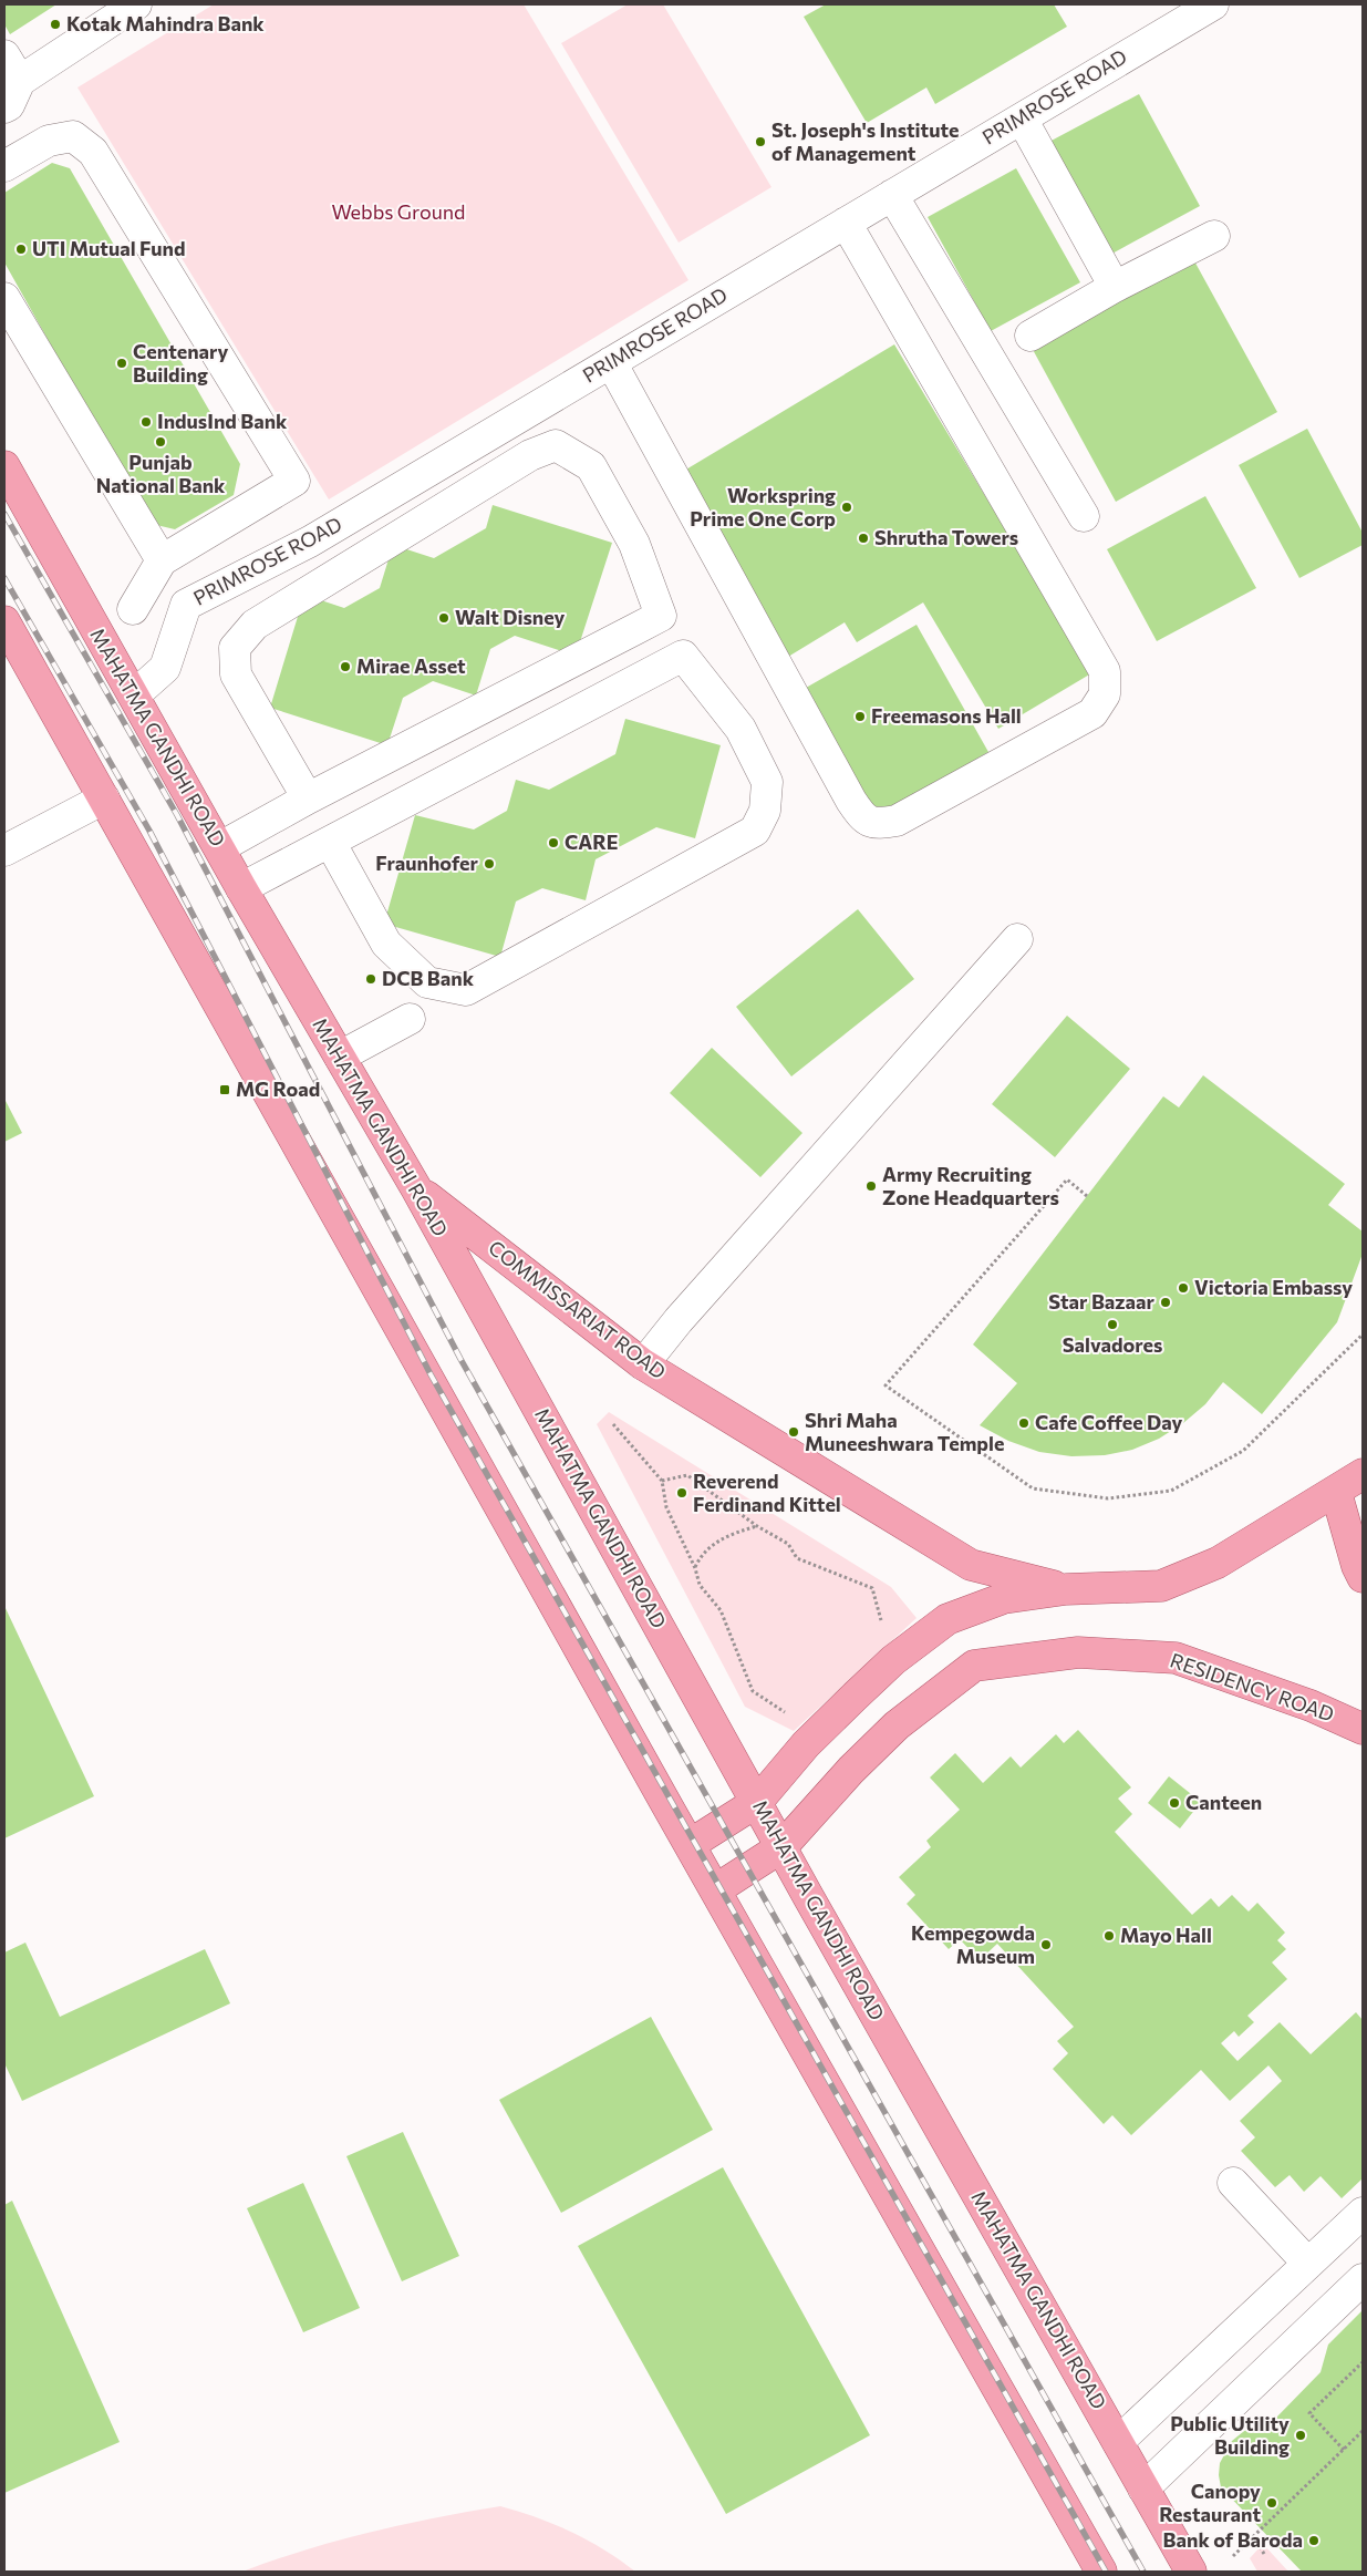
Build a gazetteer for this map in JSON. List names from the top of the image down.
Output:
{
  "streets": {
    "main road": ["MAHATMA GANDHI ROAD", "COMMISSARIAT ROAD", "RESIDENCY ROAD"],
    "street": ["PRIMROSE ROAD"]
  },
  "crossings": [
    ["PRIMROSE ROAD", "MAHATMA GANDHI ROAD"],
    ["MAHATMA GANDHI ROAD", "COMMISSARIAT ROAD"],
    ["MAHATMA GANDHI ROAD", "RESIDENCY ROAD"]
  ],
  "parks": ["Webbs Ground"],
  "places": {
    "other": [
      "Kotak Mahindra Bank",
      "St. Joseph's Institute of Management",
      "UTI Mutual Fund",
      "Centenary Building",
      "IndusInd Bank",
      "Punjab National Bank",
      "Workspring Prime One Corp",
      "Shrutha Towers",
      "Walt Disney",
      "Mirae Asset",
      "Freemasons Hall",
      "CARE",
      "Fraunhofer",
      "DCB Bank",
      "Army Recruiting Zone Headquarters",
      "Victoria Embassy",
      "Star Bazaar",
      "Salvadores",
      "Cafe Coffee Day",
      "Shri Maha Muneeshwara Temple",
      "Reverend Ferdinand Kittel",
      "Canteen",
      "Mayo Hall",
      "Kempegowda Museum",
      "Public Utility Building",
      "Canopy Restaurant",
      "Bank of Baroda"
    ],
    "transit": ["MG Road"]
  }
}
